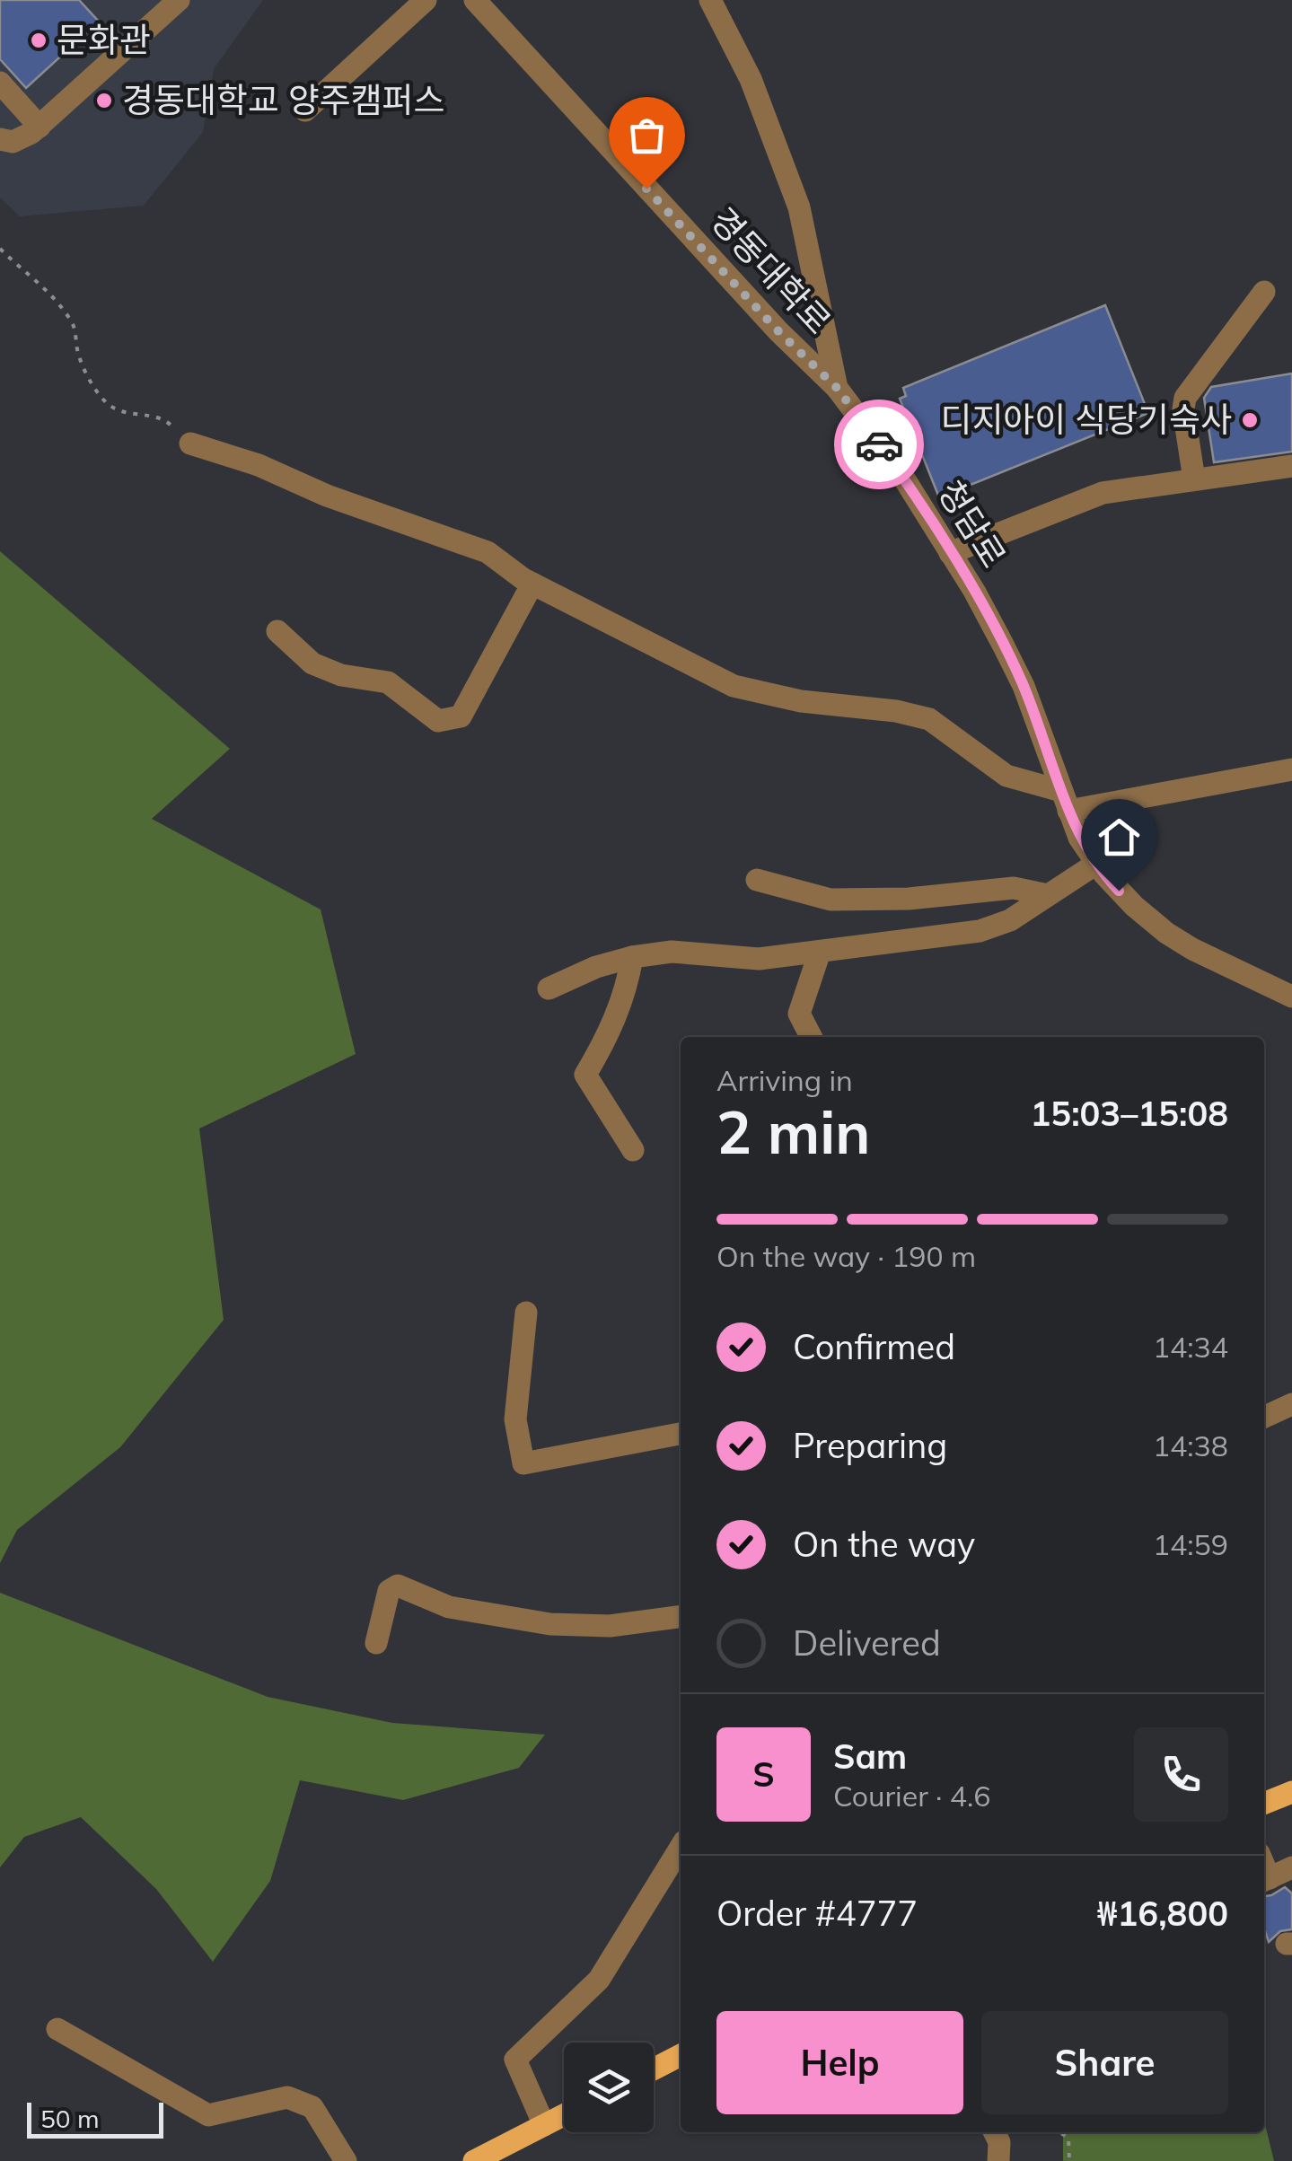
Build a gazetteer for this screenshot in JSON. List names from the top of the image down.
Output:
{
  "streets": {
    "street": ["경동대학로", "청담로"]
  },
  "crossings": [
    ["경동대학로", "청담로"]
  ],
  "places": ["문화관", "경동대학교 양주캠퍼스", "디지아이 식당기숙사"],
  "scale_bar": "50 m",
  "page": {
    "heading": ["2 min", "Arriving in", "15:03–15:08"],
    "panel": [
      "Sam",
      "Courier · 4.6",
      "Order #4777",
      "₩16,800"
    ],
    "bar": "On the way · 190 m",
    "list": [
      ["Confirmed", "14:34"],
      ["Preparing", "14:38"],
      ["On the way", "14:59"],
      "Delivered"
    ],
    "round": "S",
    "buttons": ["Help", "Share"],
    "scale": "50 m"
  }
}
